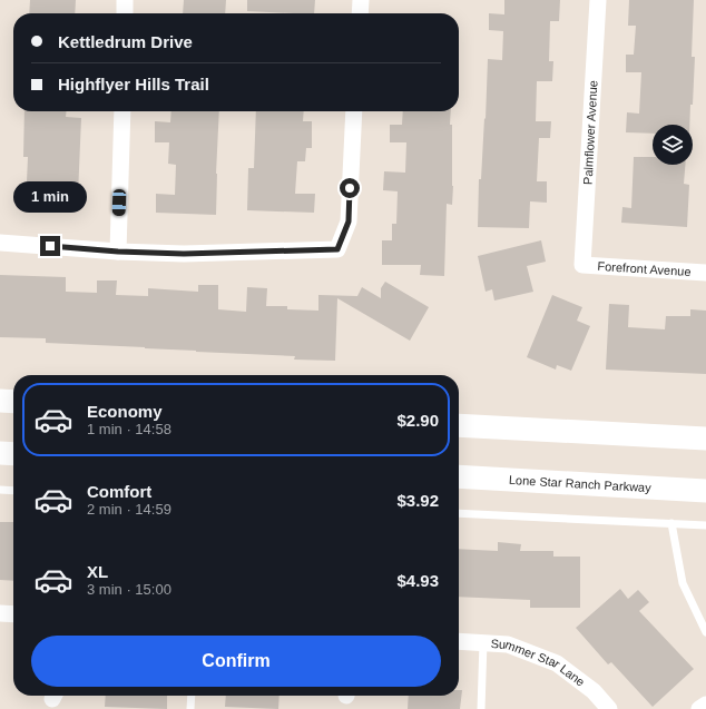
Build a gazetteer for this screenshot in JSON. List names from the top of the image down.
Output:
{
  "streets": {
    "main road": ["Lone Star Ranch Parkway"],
    "street": ["Palmflower Avenue", "Forefront Avenue", "Summer Star Lane"]
  },
  "crossings": [
    ["Palmflower Avenue", "Forefront Avenue"]
  ],
  "page": {
    "banner": ["Kettledrum Drive", "Highflyer Hills Trail"],
    "bubble": "1 min",
    "list": [
      {
        "name": "Economy",
        "note": "1 min · 14:58",
        "value": "$2.90"
      },
      {
        "name": "Comfort",
        "note": "2 min · 14:59",
        "value": "$3.92"
      },
      {
        "name": "XL",
        "note": "3 min · 15:00",
        "value": "$4.93"
      }
    ],
    "buttons": "Confirm"
  }
}
